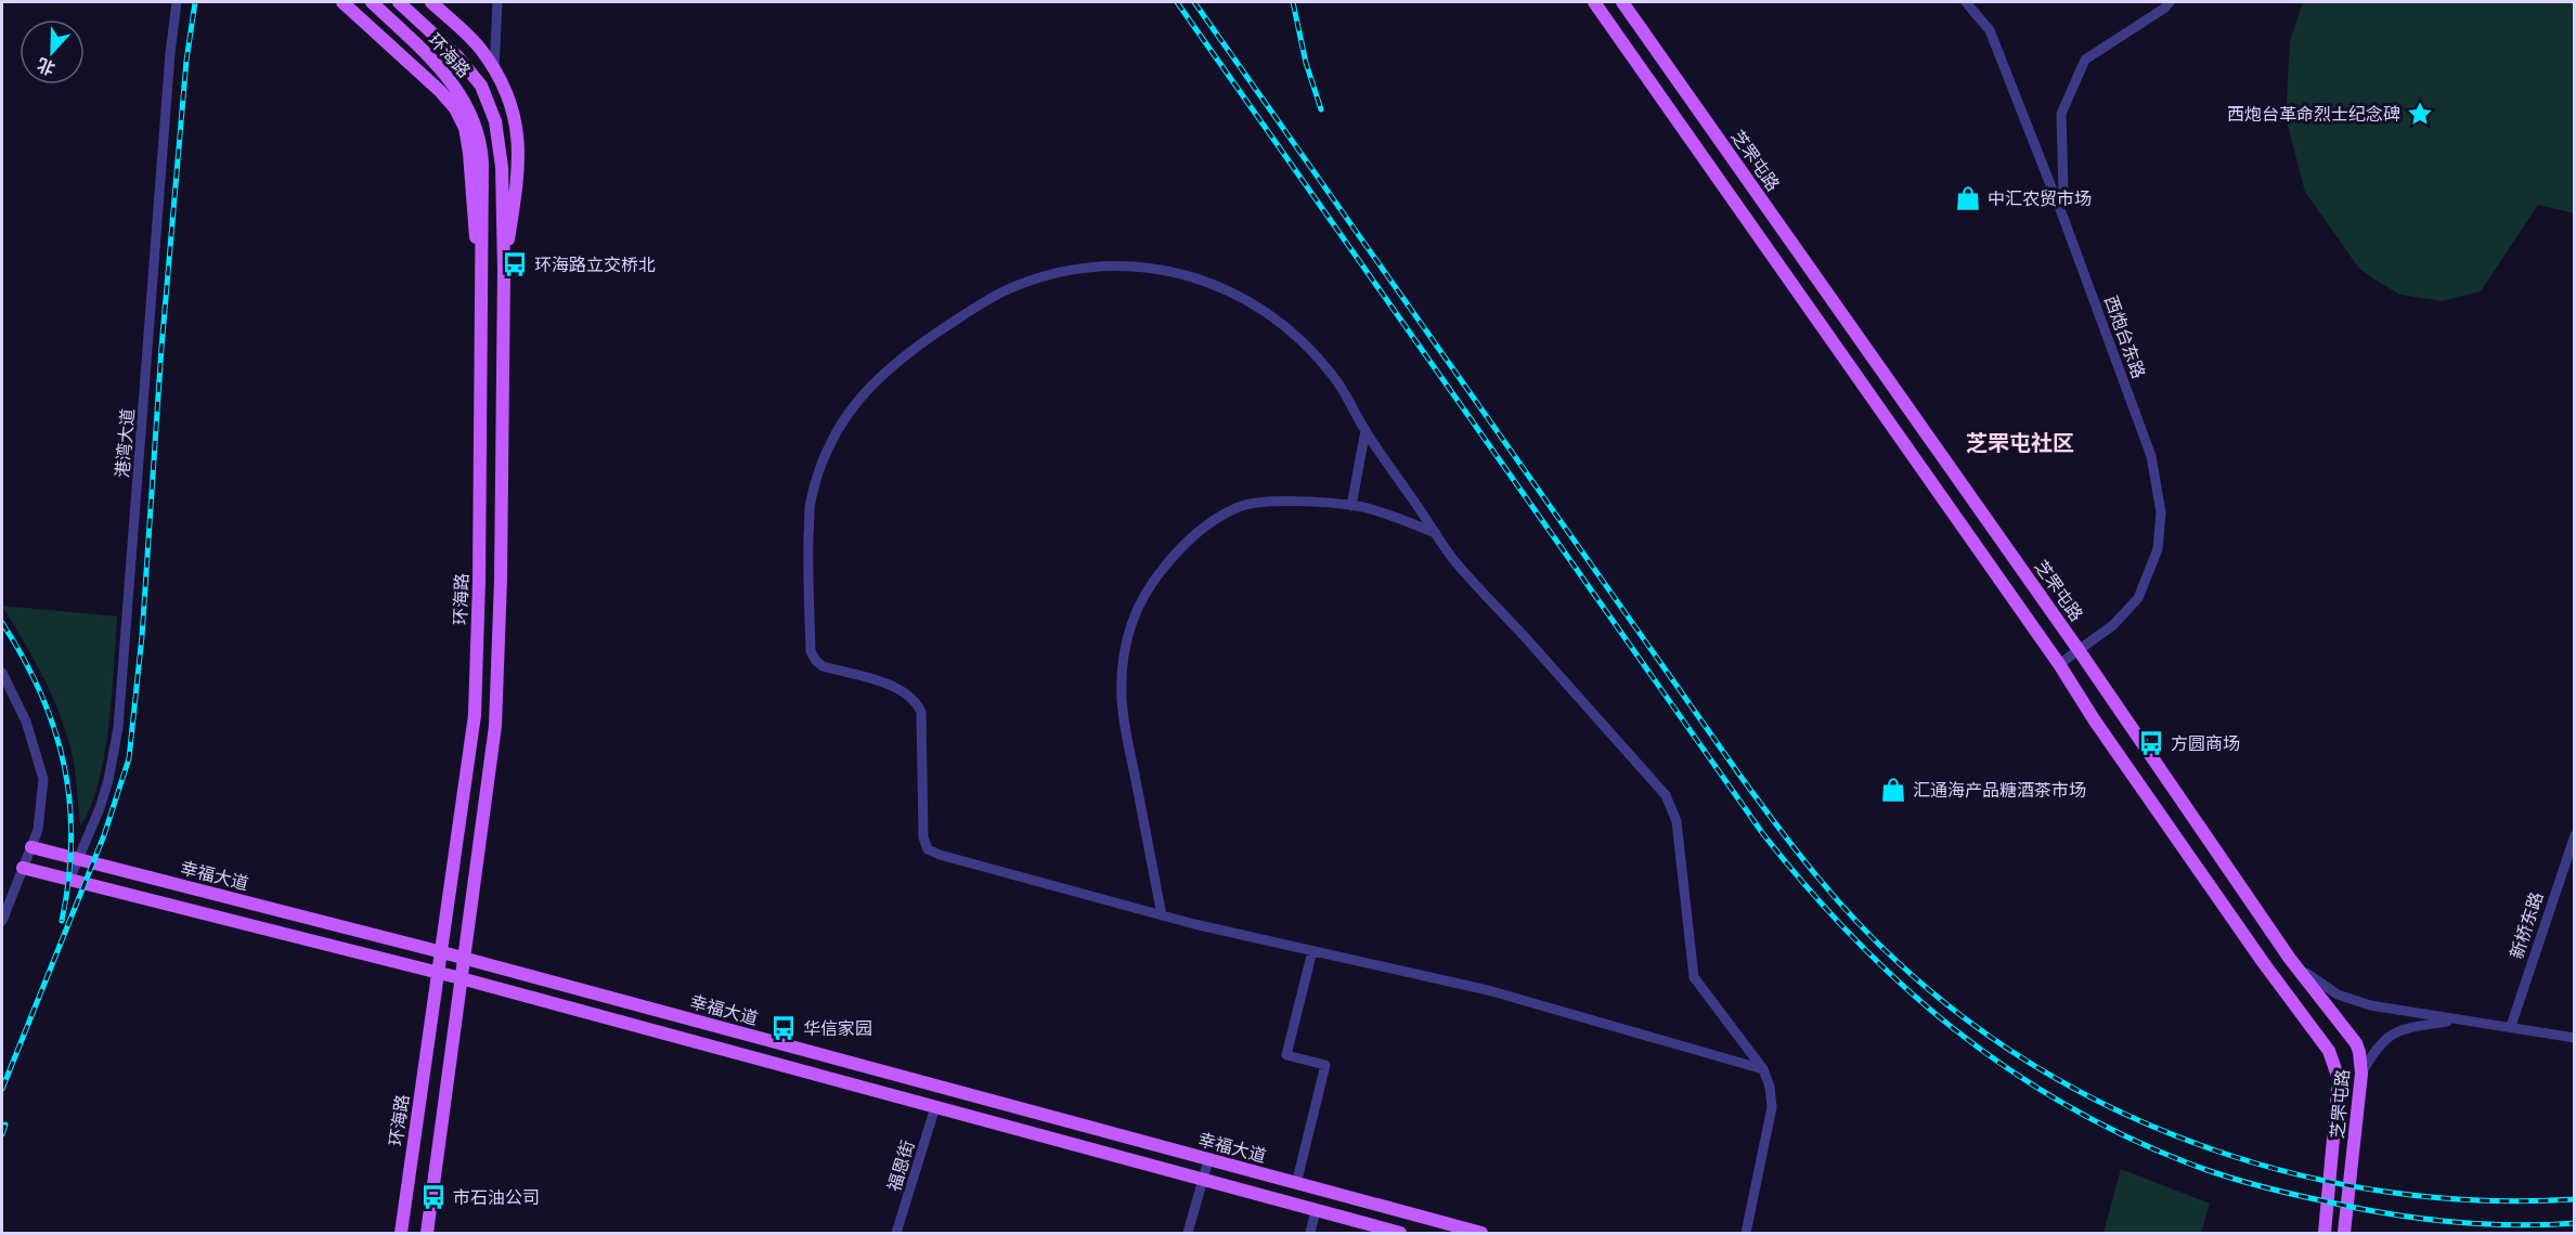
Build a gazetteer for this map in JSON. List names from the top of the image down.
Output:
{
  "streets": {
    "main road": ["环海路", "芝罘屯路", "幸福大道"],
    "street": [
      "西炮台东路",
      "港湾大道",
      "新桥东路",
      "福恩街"
    ]
  },
  "crossings": [
    ["环海路", "幸福大道"],
    ["芝罘屯路", "西炮台东路"],
    ["港湾大道", "幸福大道"]
  ],
  "districts": ["芝罘屯社区"],
  "places": {
    "place": ["西炮台革命烈士纪念碑"],
    "shop": ["中汇农贸市场", "汇通海产品糖酒茶市场"],
    "bus stop": [
      "环海路立交桥北",
      "方圆商场",
      "华信家园",
      "市石油公司"
    ]
  },
  "north": "bottom"
}
